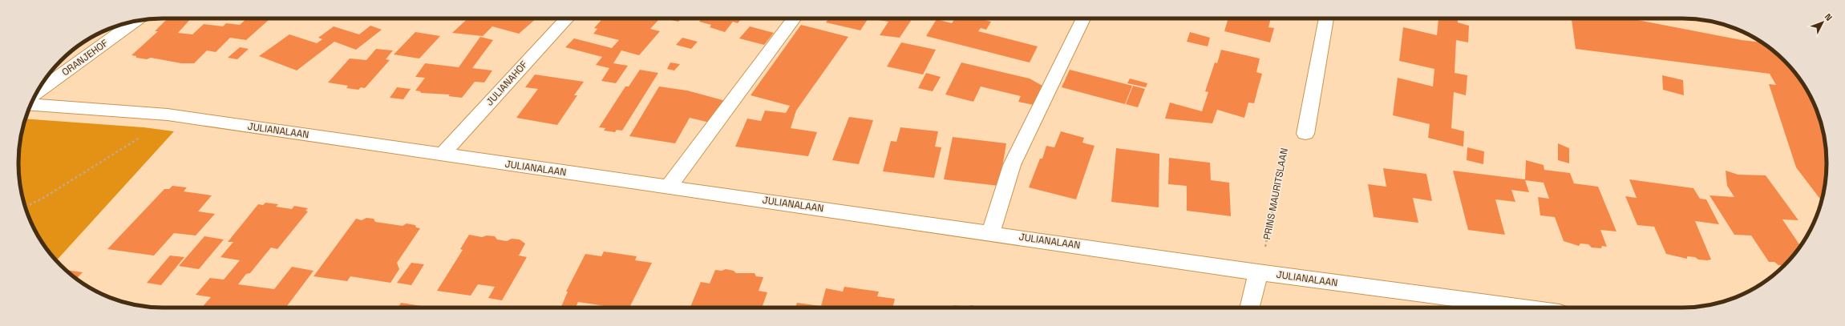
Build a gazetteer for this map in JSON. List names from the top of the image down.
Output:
{
  "streets": {
    "street": ["ORANJEHOF", "JULIANAHOF", "JULIANALAAN"],
    "path": ["PRINS MAURITSLAAN"]
  },
  "crossings": [
    ["JULIANAHOF", "JULIANALAAN"],
    ["JULIANALAAN", "PRINS MAURITSLAAN"]
  ],
  "north": "top right"
}
